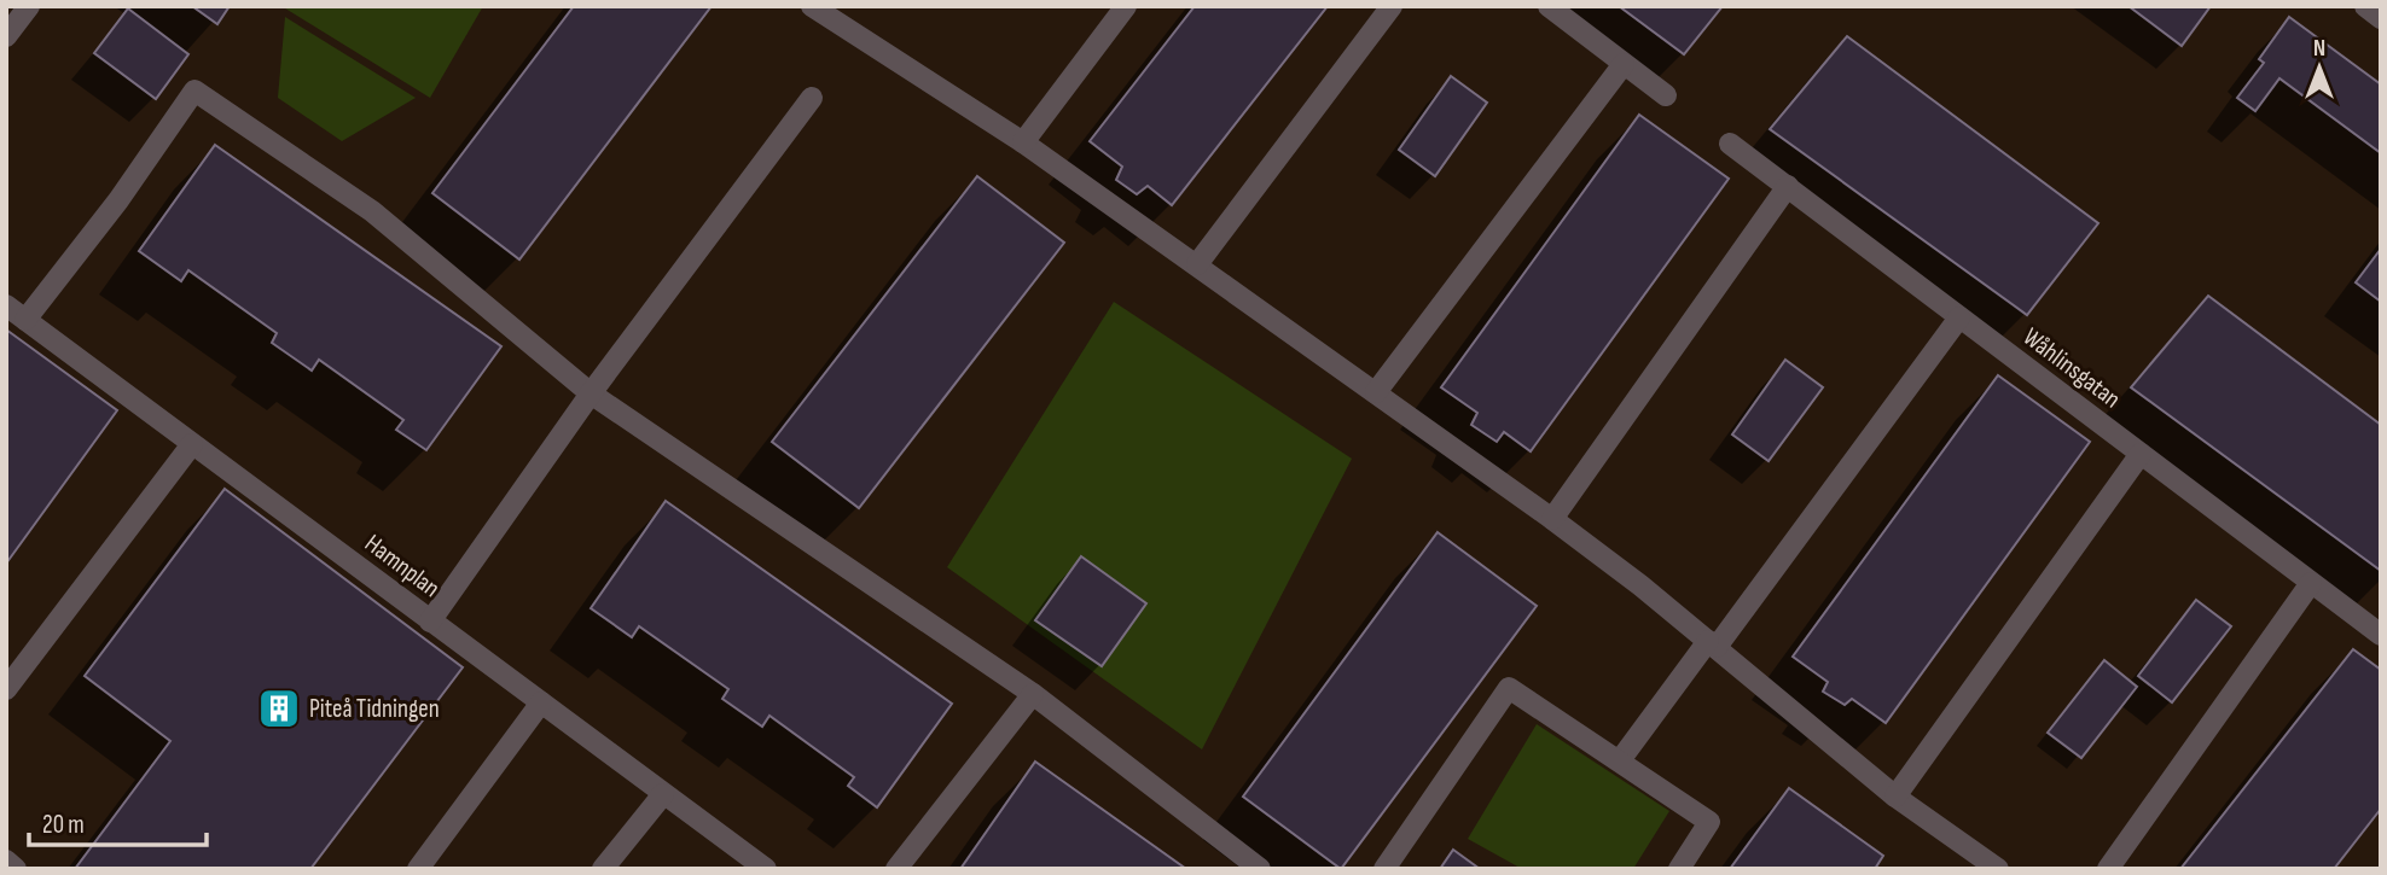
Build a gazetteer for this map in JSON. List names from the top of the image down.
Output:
{
  "streets": {
    "street": ["Wåhlinsgatan", "Hamnplan"]
  },
  "places": {
    "building": ["Piteå Tidningen"]
  },
  "scale_bar": "20 m",
  "north": "top"
}
